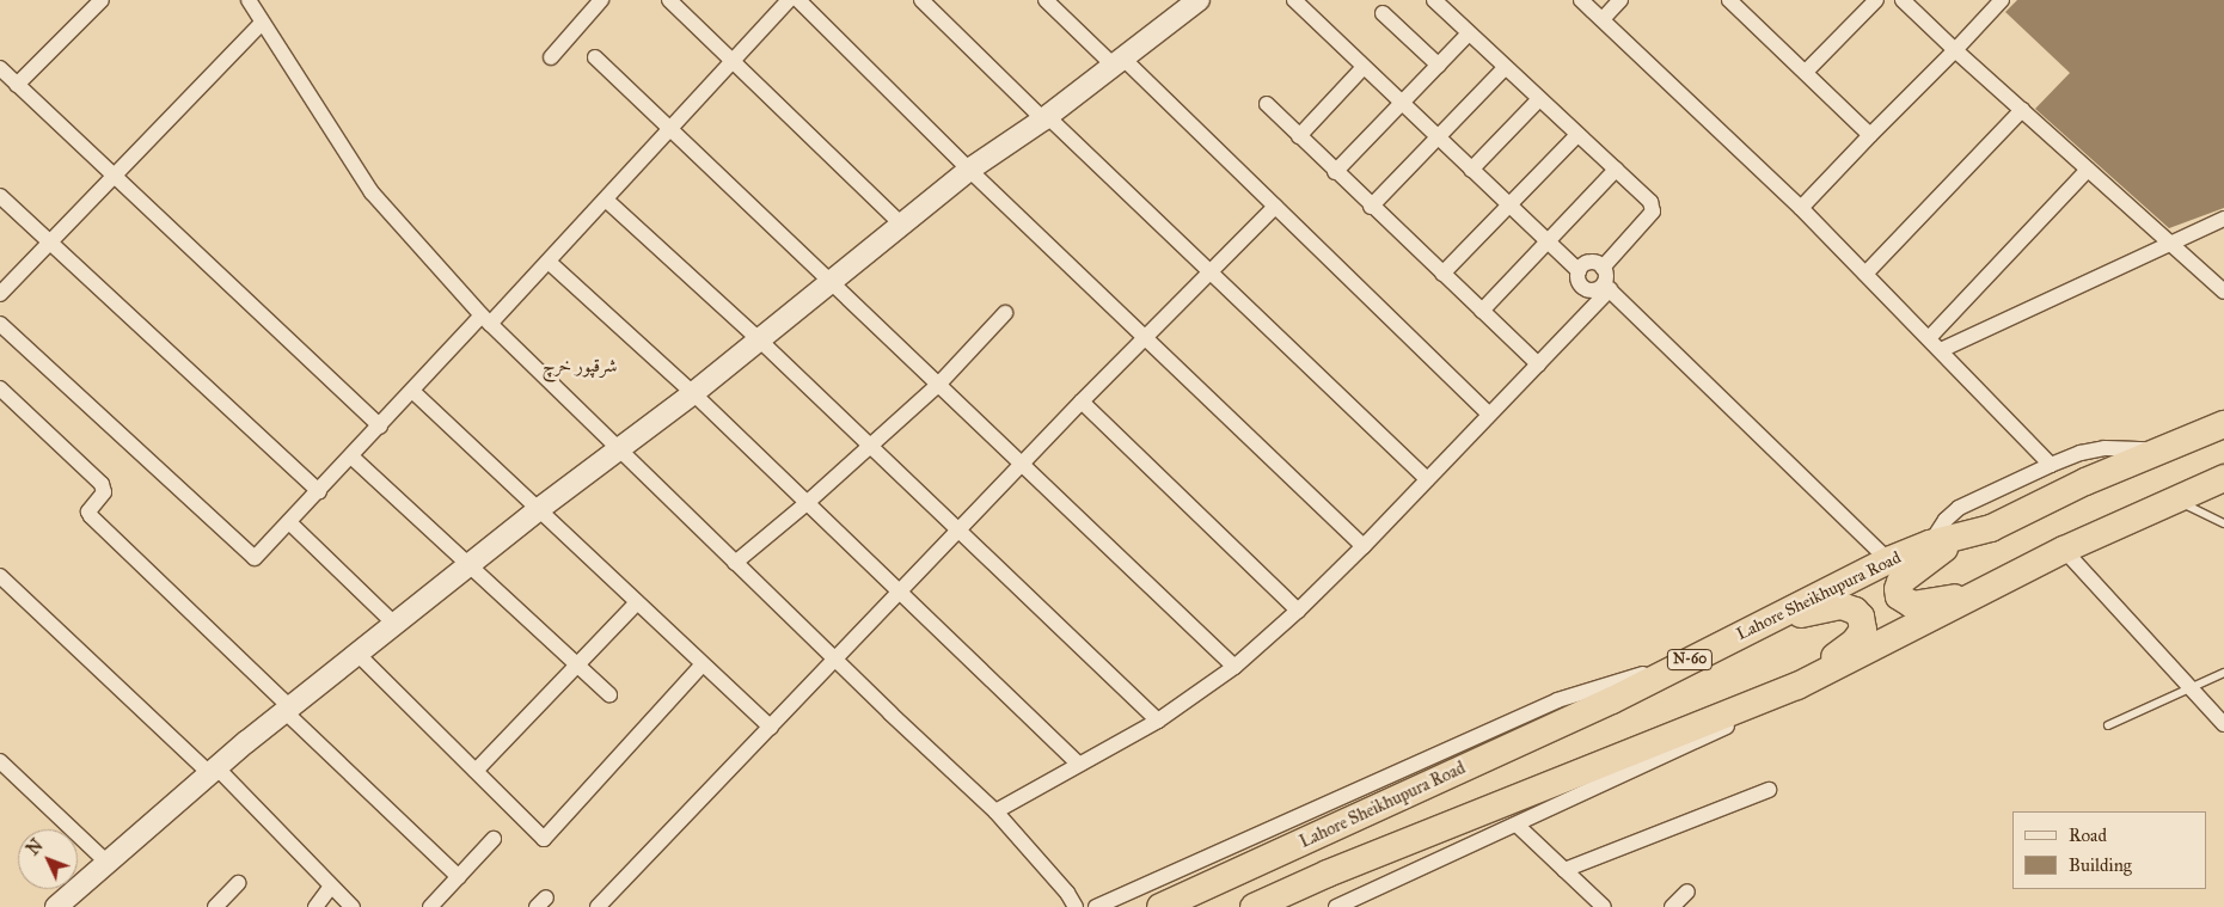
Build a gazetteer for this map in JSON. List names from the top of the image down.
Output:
{
  "streets": {
    "highway": ["Lahore Sheikhupura Road", "N-60"]
  },
  "districts": ["شرقپور خرچ"],
  "legend": ["Road", "Building"],
  "north": "top left"
}
